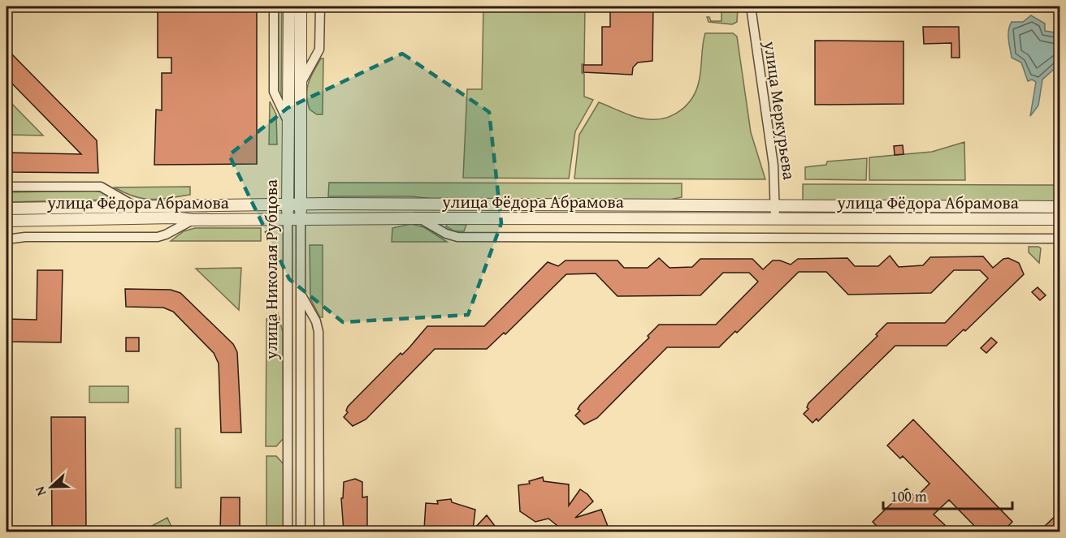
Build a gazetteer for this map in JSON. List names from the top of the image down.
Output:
{
  "streets": {
    "street": ["улица Меркурьева", "улица Фёдора Абрамова", "улица Николая Рубцова"]
  },
  "crossings": [
    ["улица Меркурьева", "улица Фёдора Абрамова"],
    ["улица Фёдора Абрамова", "улица Николая Рубцова"]
  ],
  "scale_bar": "100 m",
  "north": "left"
}
